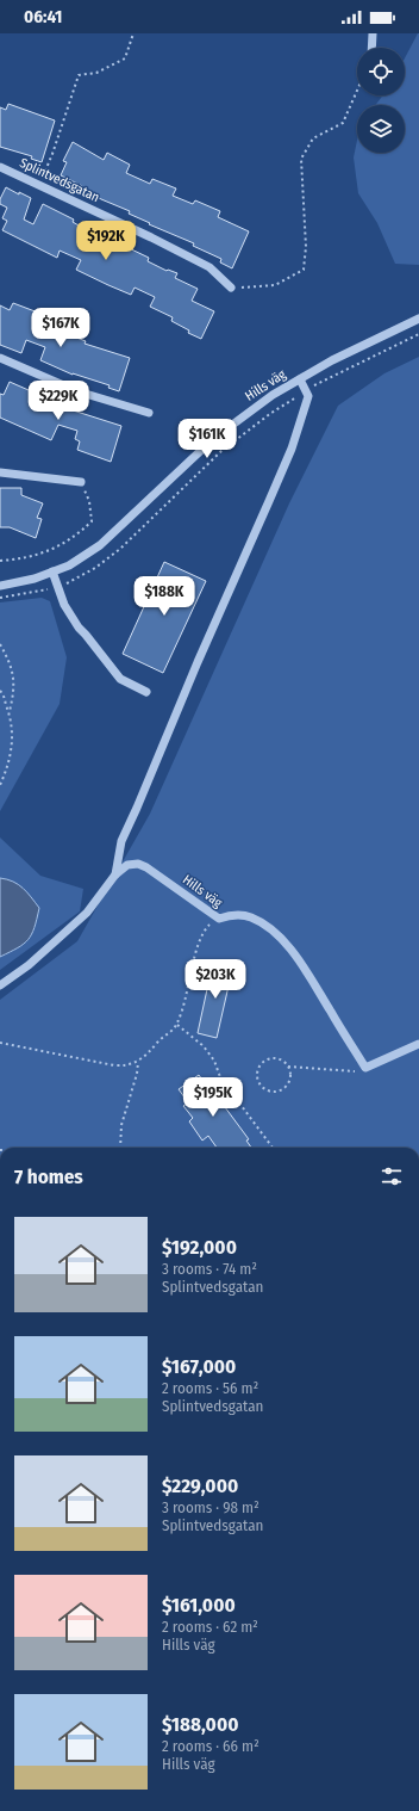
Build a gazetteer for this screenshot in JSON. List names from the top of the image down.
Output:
{
  "streets": {
    "street": ["Splintvedsgatan", "Hills väg"]
  },
  "page": {
    "status": "06:41",
    "price": [
      "$192K",
      "$167K",
      "$229K",
      "$161K",
      "$188K",
      "$203K",
      "$195K"
    ],
    "heading": "7 homes",
    "list": [
      {
        "name": "$192,000",
        "note": "3 rooms · 74 m² · Splintvedsgatan"
      },
      {
        "name": "$167,000",
        "note": "2 rooms · 56 m² · Splintvedsgatan"
      },
      {
        "name": "$229,000",
        "note": "3 rooms · 98 m² · Splintvedsgatan"
      },
      {
        "name": "$161,000",
        "note": "2 rooms · 62 m² · Hills väg"
      },
      {
        "name": "$188,000",
        "note": "2 rooms · 66 m² · Hills väg"
      }
    ]
  }
}
